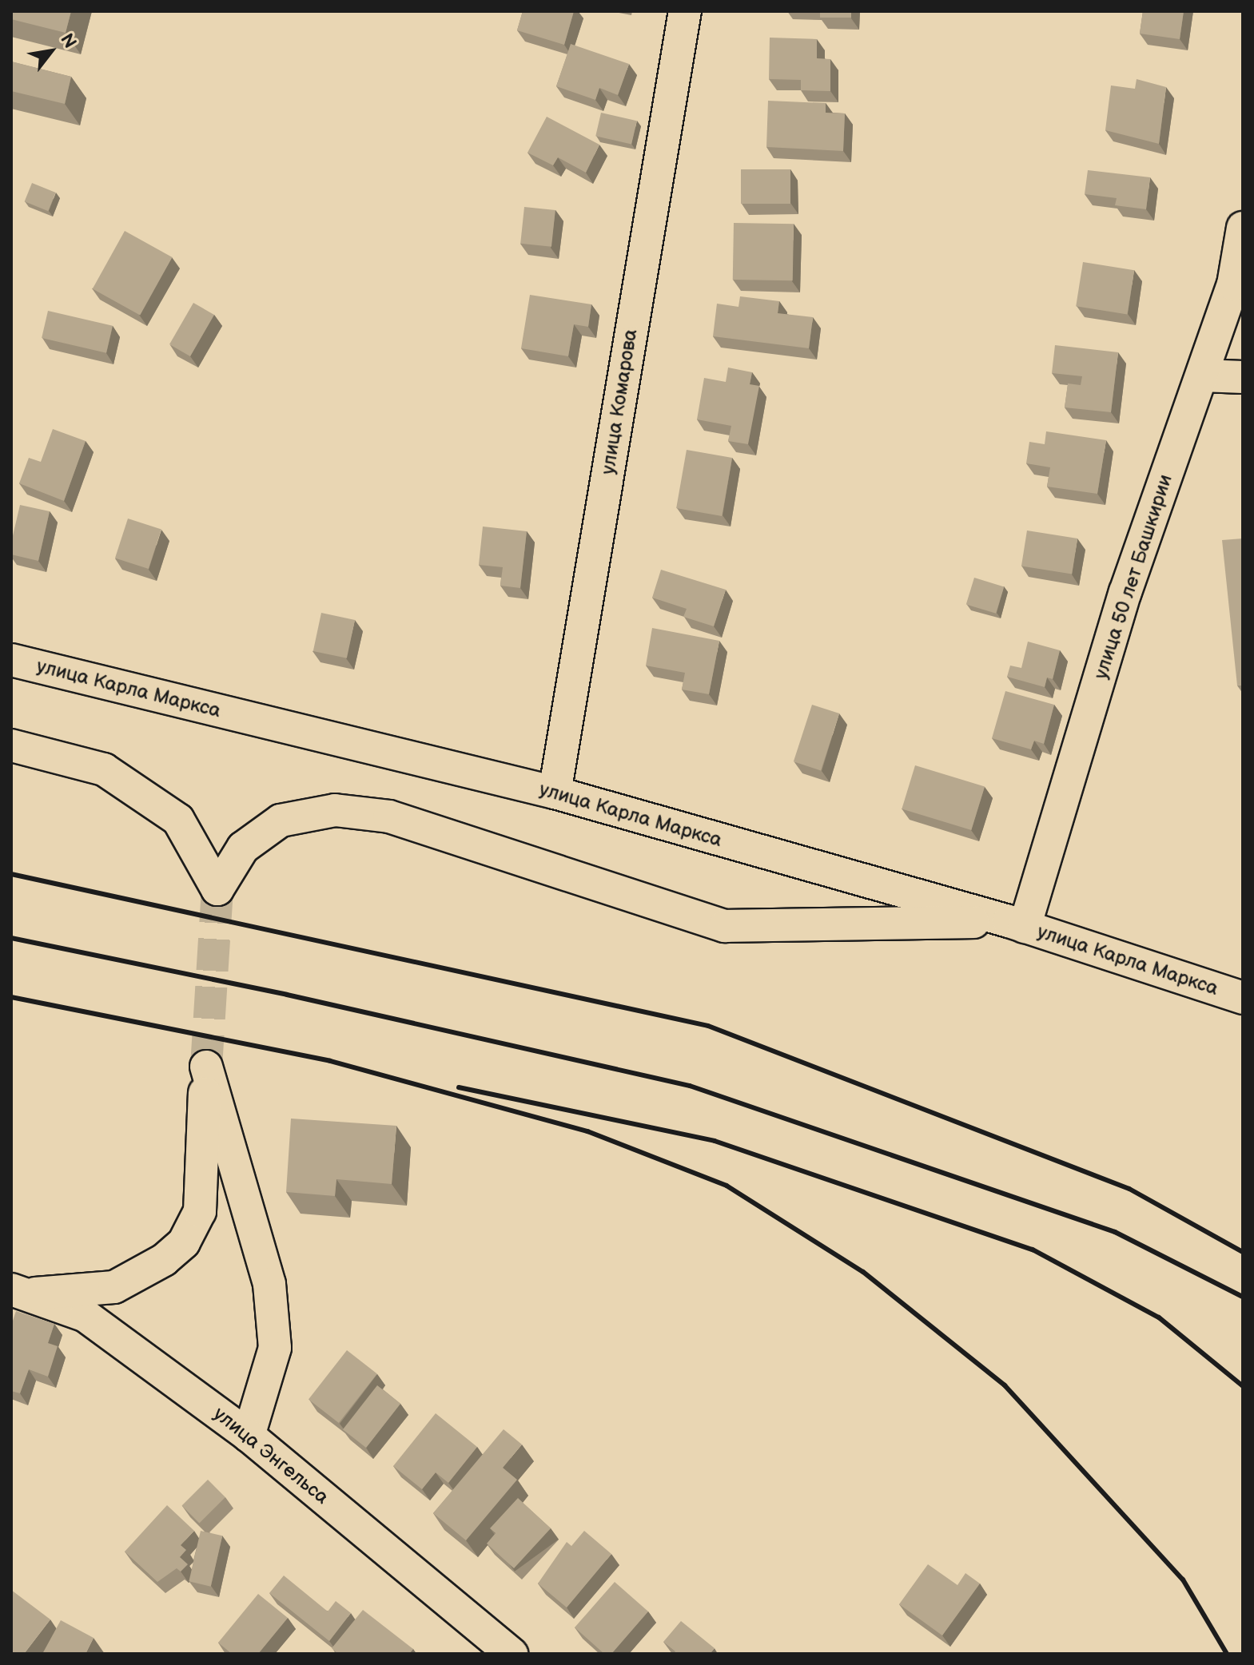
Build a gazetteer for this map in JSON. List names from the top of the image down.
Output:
{
  "streets": {
    "street": [
      "улица Комарова",
      "улица 50 лет Башкирии",
      "улица Карла Маркса",
      "улица Энгельса"
    ]
  },
  "crossings": [
    ["улица Комарова", "улица Карла Маркса"],
    ["улица 50 лет Башкирии", "улица Карла Маркса"]
  ],
  "north": "top right"
}
